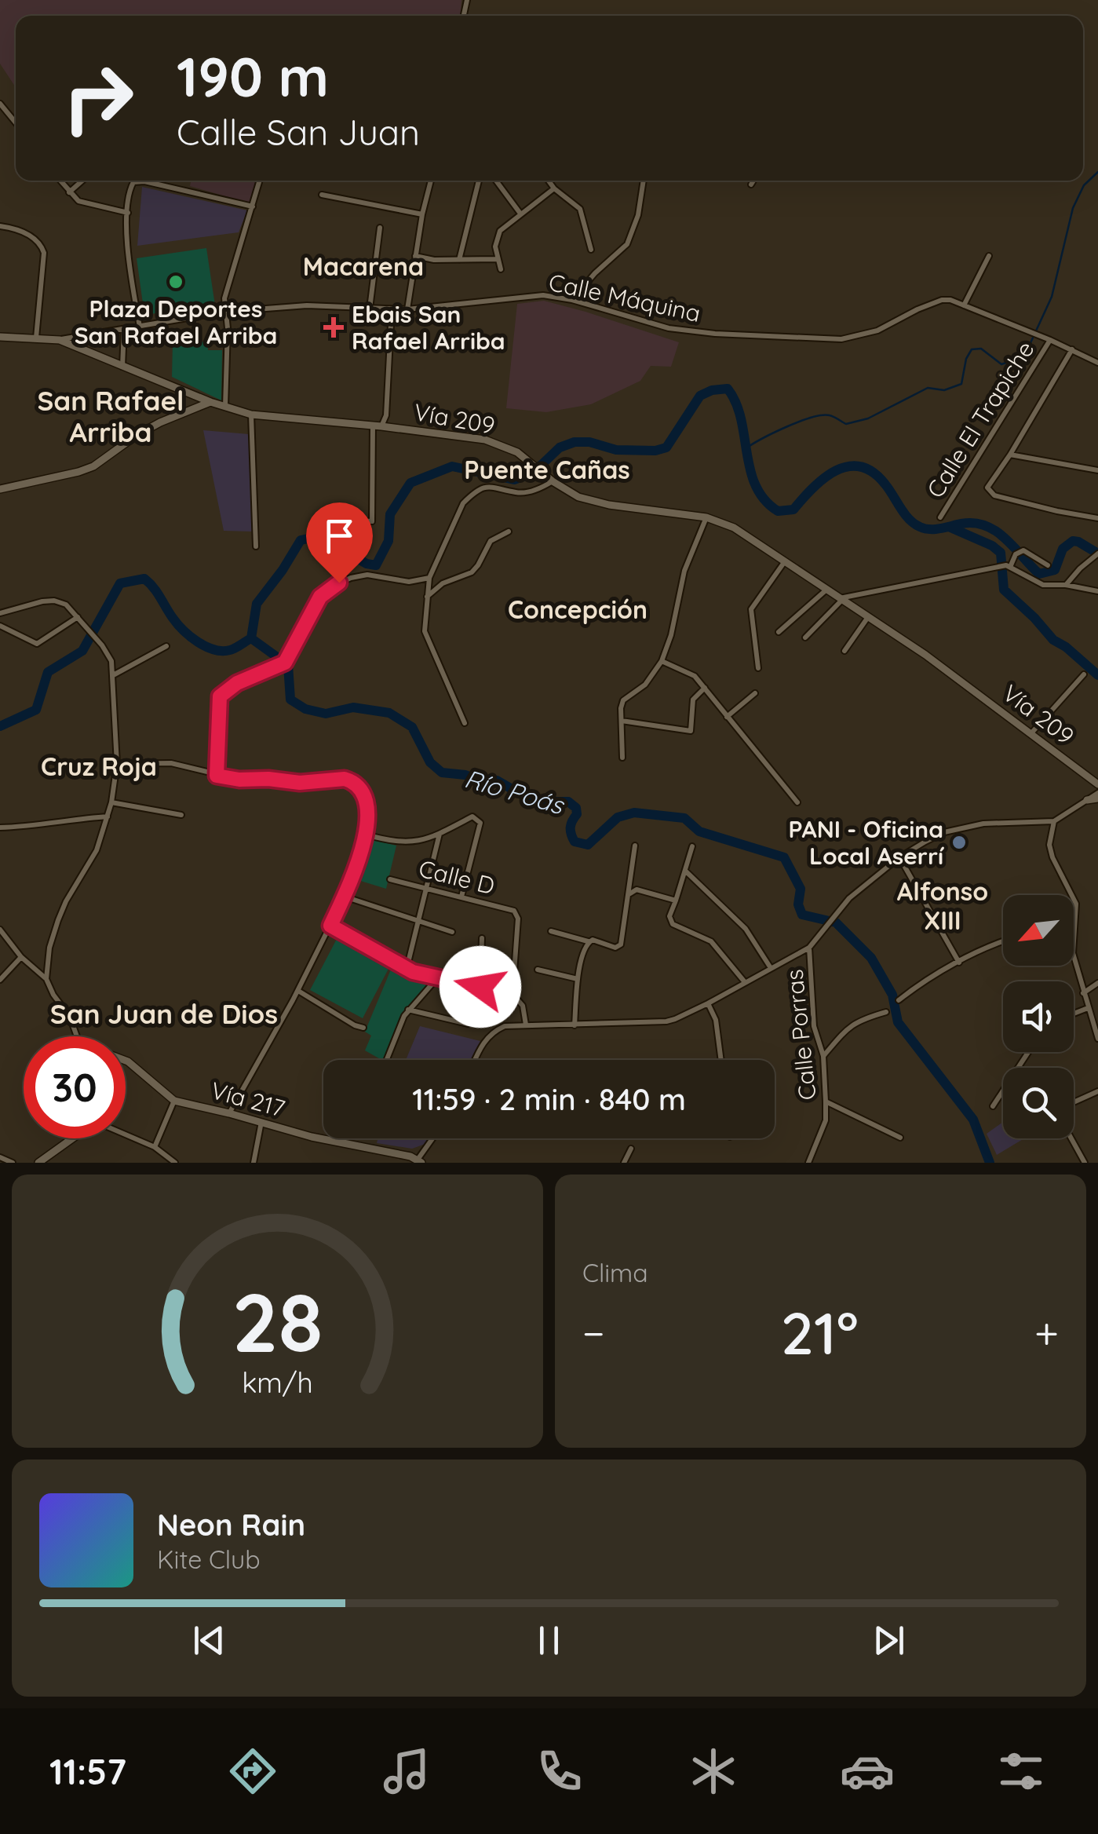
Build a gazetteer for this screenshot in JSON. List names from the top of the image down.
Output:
{
  "streets": {
    "main road": ["Vía 209", "Vía 217"],
    "street": [
      "Calle Máquina",
      "Calle El Trapiche",
      "Calle D",
      "Calle Porras"
    ]
  },
  "crossings": [
    ["Calle Máquina", "Vía 209"],
    ["Calle Máquina", "Calle El Trapiche"]
  ],
  "districts": [
    "Macarena",
    "San Rafael Arriba",
    "Puente Cañas",
    "Concepción",
    "Cruz Roja",
    "Alfonso XIII",
    "San Juan de Dios"
  ],
  "water": ["Río Poás"],
  "places": {
    "other": ["Plaza Deportes San Rafael Arriba", "PANI - Oficina Local Aserrí"],
    "health": ["Ebais San Rafael Arriba"]
  },
  "north": "bottom left",
  "page": {
    "turn": ["190 m", "Calle San Juan"],
    "limit": "30",
    "trip": "11:59 · 2 min · 840 m",
    "tile": "Clima",
    "heat": ["−", "21°", "+"],
    "song": ["Neon Rain", "Kite Club"],
    "tabs": "11:57",
    "gauge": ["28", "km/h"]
  }
}
